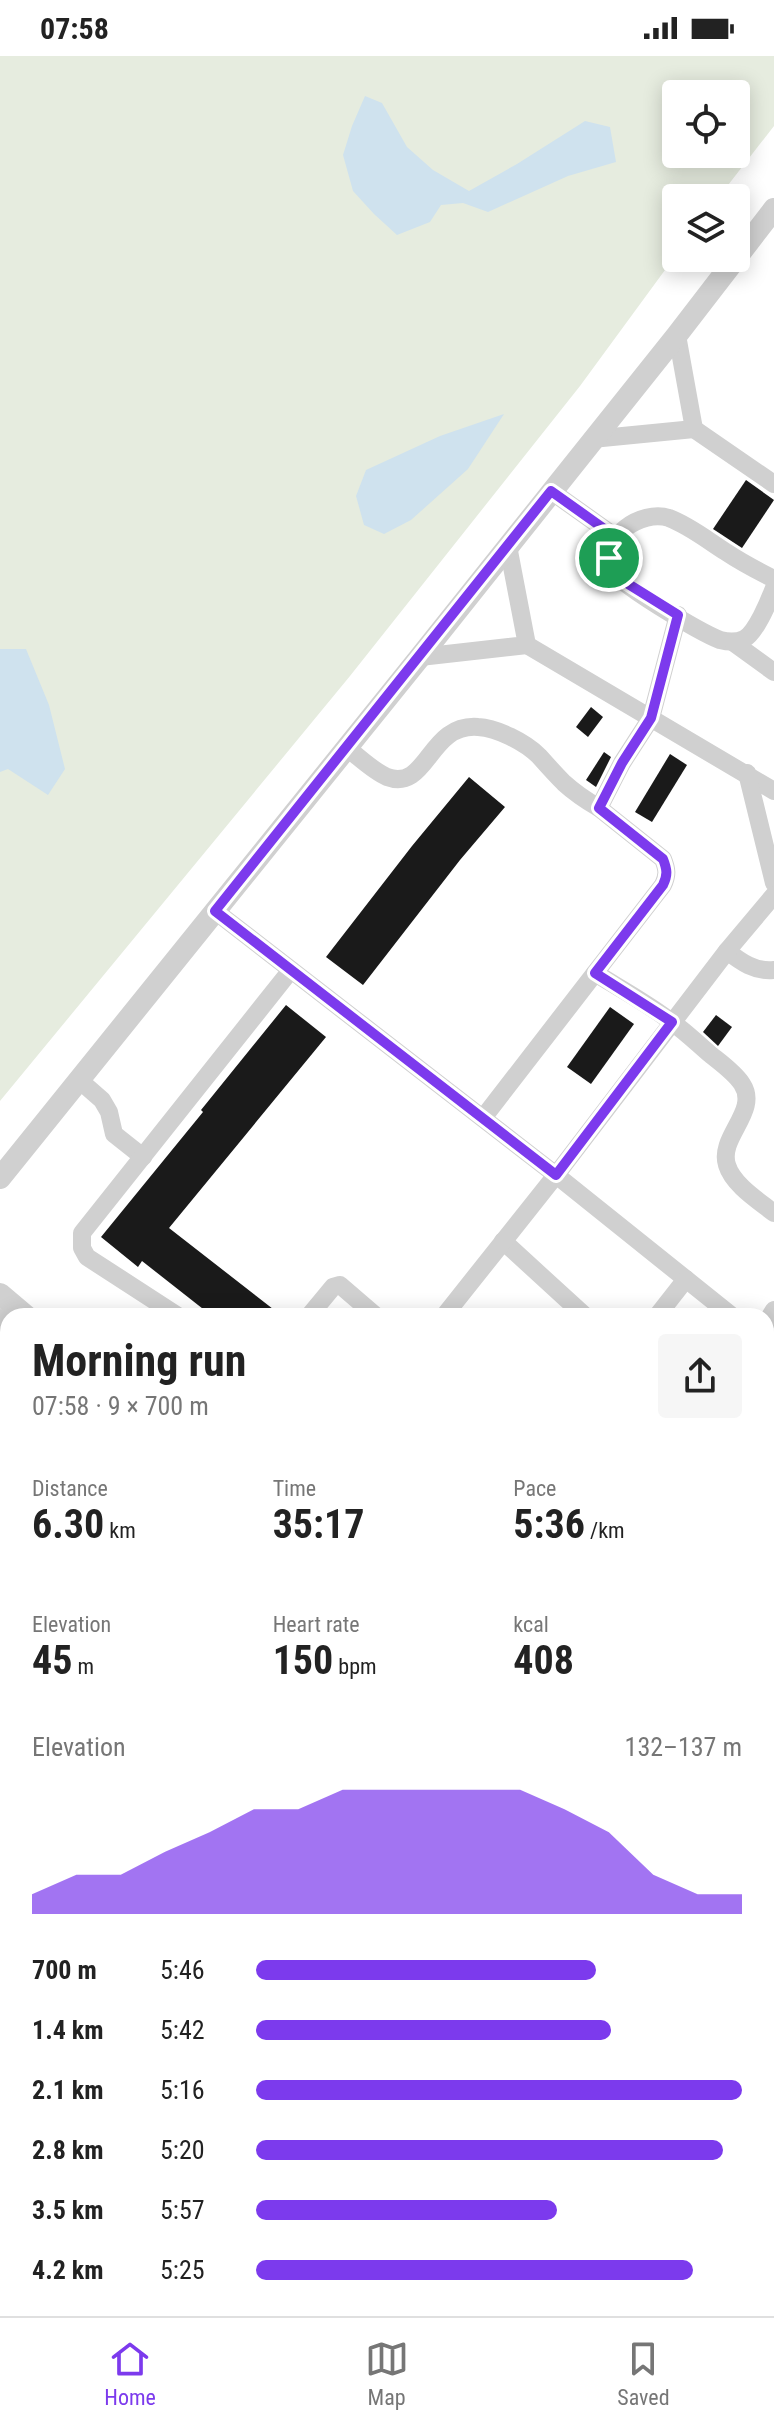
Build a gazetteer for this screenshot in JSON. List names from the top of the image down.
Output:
{
  "page": {
    "status": "07:58",
    "heading": ["Morning run", "07:58 · 9 × 700 m"],
    "stats": [
      ["Distance", "6.30 km"],
      ["Time", "35:17"],
      ["Pace", "5:36 /km"],
      ["Elevation", "45 m"],
      ["Heart rate", "150 bpm"],
      ["kcal", "408"]
    ],
    "chart": ["Elevation", "132–137 m"],
    "list": [
      {
        "name": "700 m",
        "note": "5:46"
      },
      {
        "name": "1.4 km",
        "note": "5:42"
      },
      {
        "name": "2.1 km",
        "note": "5:16"
      },
      {
        "name": "2.8 km",
        "note": "5:20"
      },
      {
        "name": "3.5 km",
        "note": "5:57"
      },
      {
        "name": "4.2 km",
        "note": "5:25"
      }
    ],
    "tabs": ["Home", "Map", "Saved"]
  }
}
